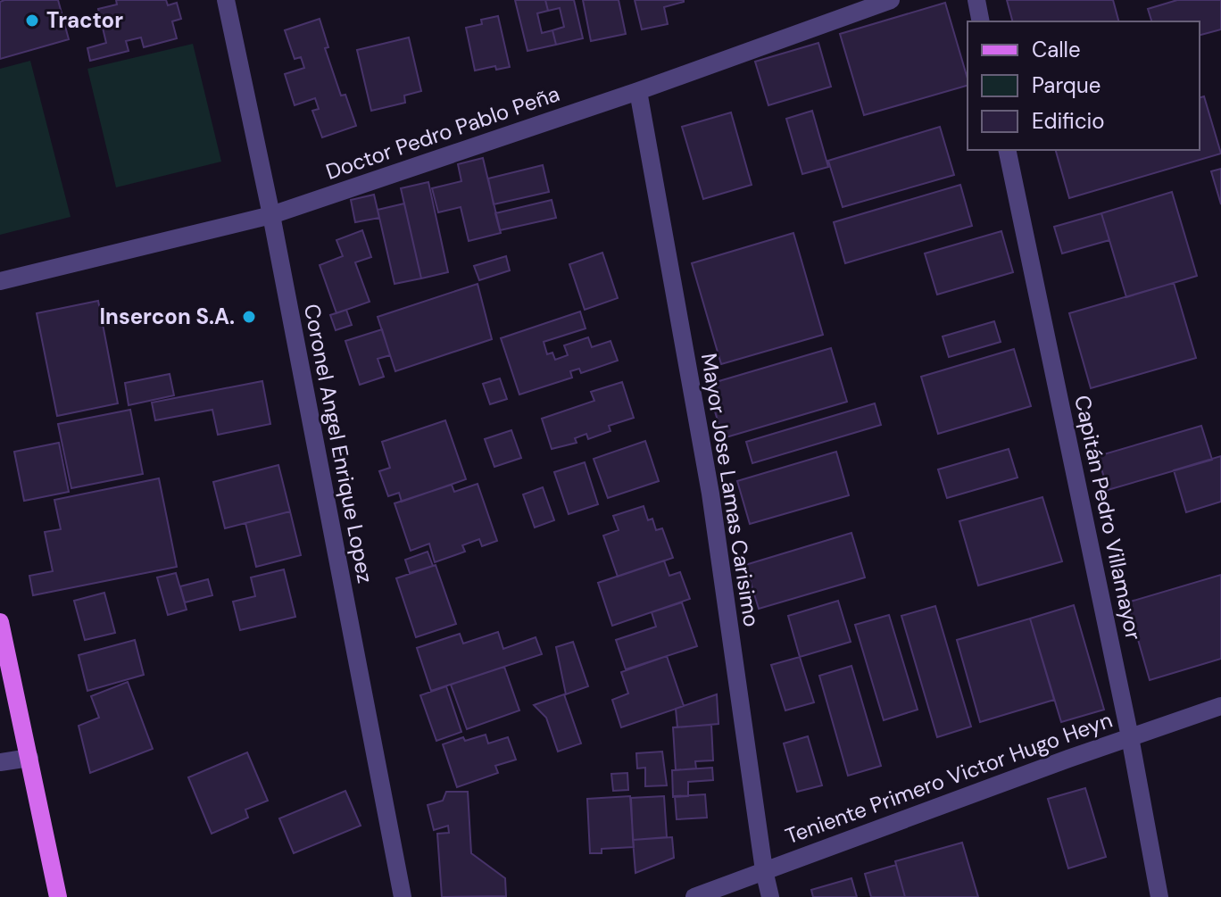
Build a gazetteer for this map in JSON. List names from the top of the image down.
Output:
{
  "streets": {
    "street": [
      "Doctor Pedro Pablo Peña",
      "Coronel Angel Enrique Lopez",
      "Mayor Jose Lamas Carisimo",
      "Capitán Pedro Villamayor",
      "Teniente Primero Victor Hugo Heyn"
    ]
  },
  "crossings": [
    ["Doctor Pedro Pablo Peña", "Coronel Angel Enrique Lopez"],
    ["Doctor Pedro Pablo Peña", "Mayor Jose Lamas Carisimo"],
    ["Mayor Jose Lamas Carisimo", "Teniente Primero Victor Hugo Heyn"],
    ["Capitán Pedro Villamayor", "Teniente Primero Victor Hugo Heyn"]
  ],
  "places": ["Tractor", "Insercon S.A."],
  "legend": ["Calle", "Parque", "Edificio"]
}
